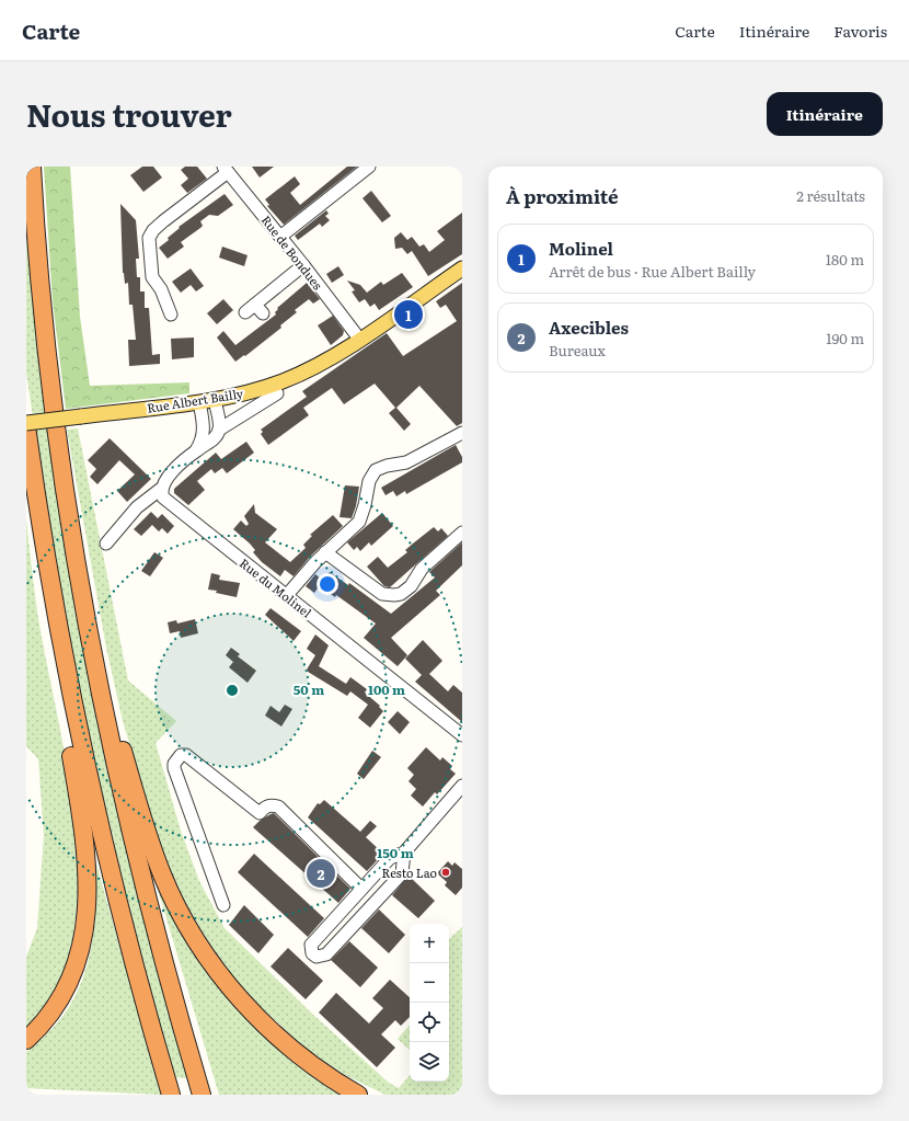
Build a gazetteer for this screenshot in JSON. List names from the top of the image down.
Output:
{
  "streets": {
    "main road": ["Rue Albert Bailly"],
    "street": ["Rue de Bondues", "Rue du Molinel"]
  },
  "crossings": [
    ["Rue de Bondues", "Rue Albert Bailly"]
  ],
  "places": ["Resto Lao"],
  "page": {
    "header": "Carte",
    "nav": ["Carte", "Itinéraire", "Favoris"],
    "title": "Nous trouver",
    "buttons": "Itinéraire",
    "heading": ["À proximité", "2 résultats"],
    "list": [
      {
        "mark": "1",
        "name": "Molinel",
        "note": "Arrêt de bus · Rue Albert Bailly",
        "value": "180 m"
      },
      {
        "mark": "2",
        "name": "Axecibles",
        "note": "Bureaux",
        "value": "190 m"
      }
    ],
    "pins": ["1", "2"],
    "map_buttons": ["+", "−"]
  },
  "rings": ["50 m", "100 m", "150 m"]
}
